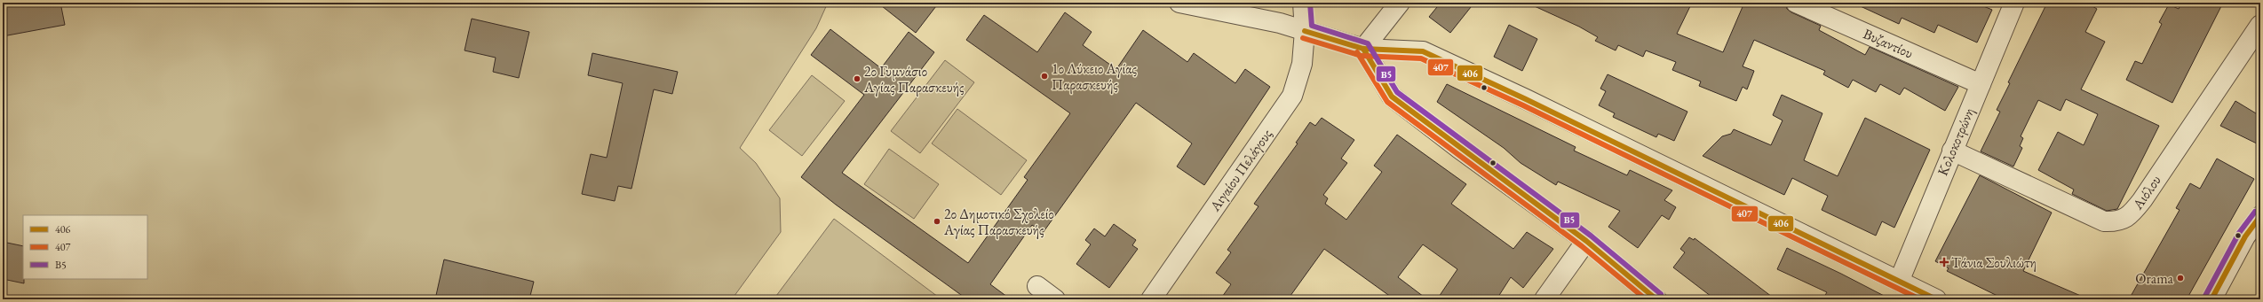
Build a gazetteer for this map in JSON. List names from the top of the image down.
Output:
{
  "streets": {
    "street": [
      "Βυζαντίου",
      "Κολοκοτρώνη",
      "Αιγαίου Πελάγους",
      "Αιόλου"
    ]
  },
  "crossings": [
    ["Βυζαντίου", "Κολοκοτρώνη"],
    ["Κολοκοτρώνη", "Αιόλου"]
  ],
  "places": {
    "other": [
      "1ο Λύκειο Αγίας Παρασκευής",
      "2ο Γυμνάσιο Αγίας Παρασκευής",
      "2ο Δημοτικό Σχολείο Αγίας Παρασκευής",
      "Orama"
    ],
    "health": ["Τάνια Σουλιώτη"]
  },
  "lines": ["transit line Β5", "transit line 406", "transit line 407"],
  "legend": ["406", "407", "Β5"]
}
